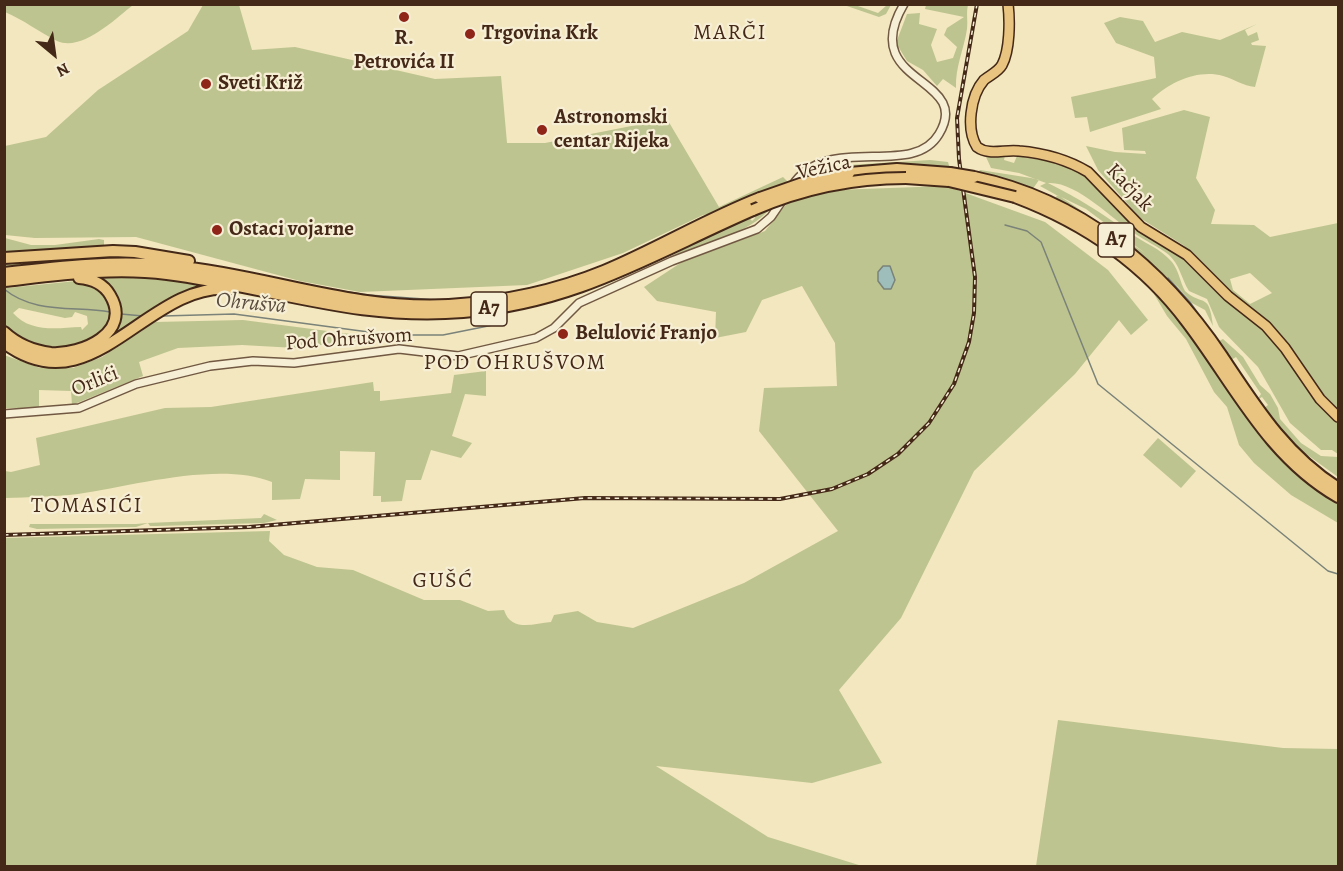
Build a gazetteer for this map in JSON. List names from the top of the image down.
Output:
{
  "streets": {
    "highway": ["Vežica", "A7"],
    "main road": ["Kačjak"],
    "street": ["Pod Ohrušvom", "Orlići"]
  },
  "crossings": [
    ["Vežica", "A7"],
    ["Pod Ohrušvom", "Orlići"]
  ],
  "districts": [
    "MARČI",
    "POD OHRUŠVOM",
    "TOMASIĆI",
    "GUŠĆ"
  ],
  "water": ["Ohrušva"],
  "places": [
    "R. Petrovića II",
    "Trgovina Krk",
    "Sveti Križ",
    "Astronomski centar Rijeka",
    "Ostaci vojarne",
    "Belulović Franjo"
  ],
  "north": "bottom right"
}
